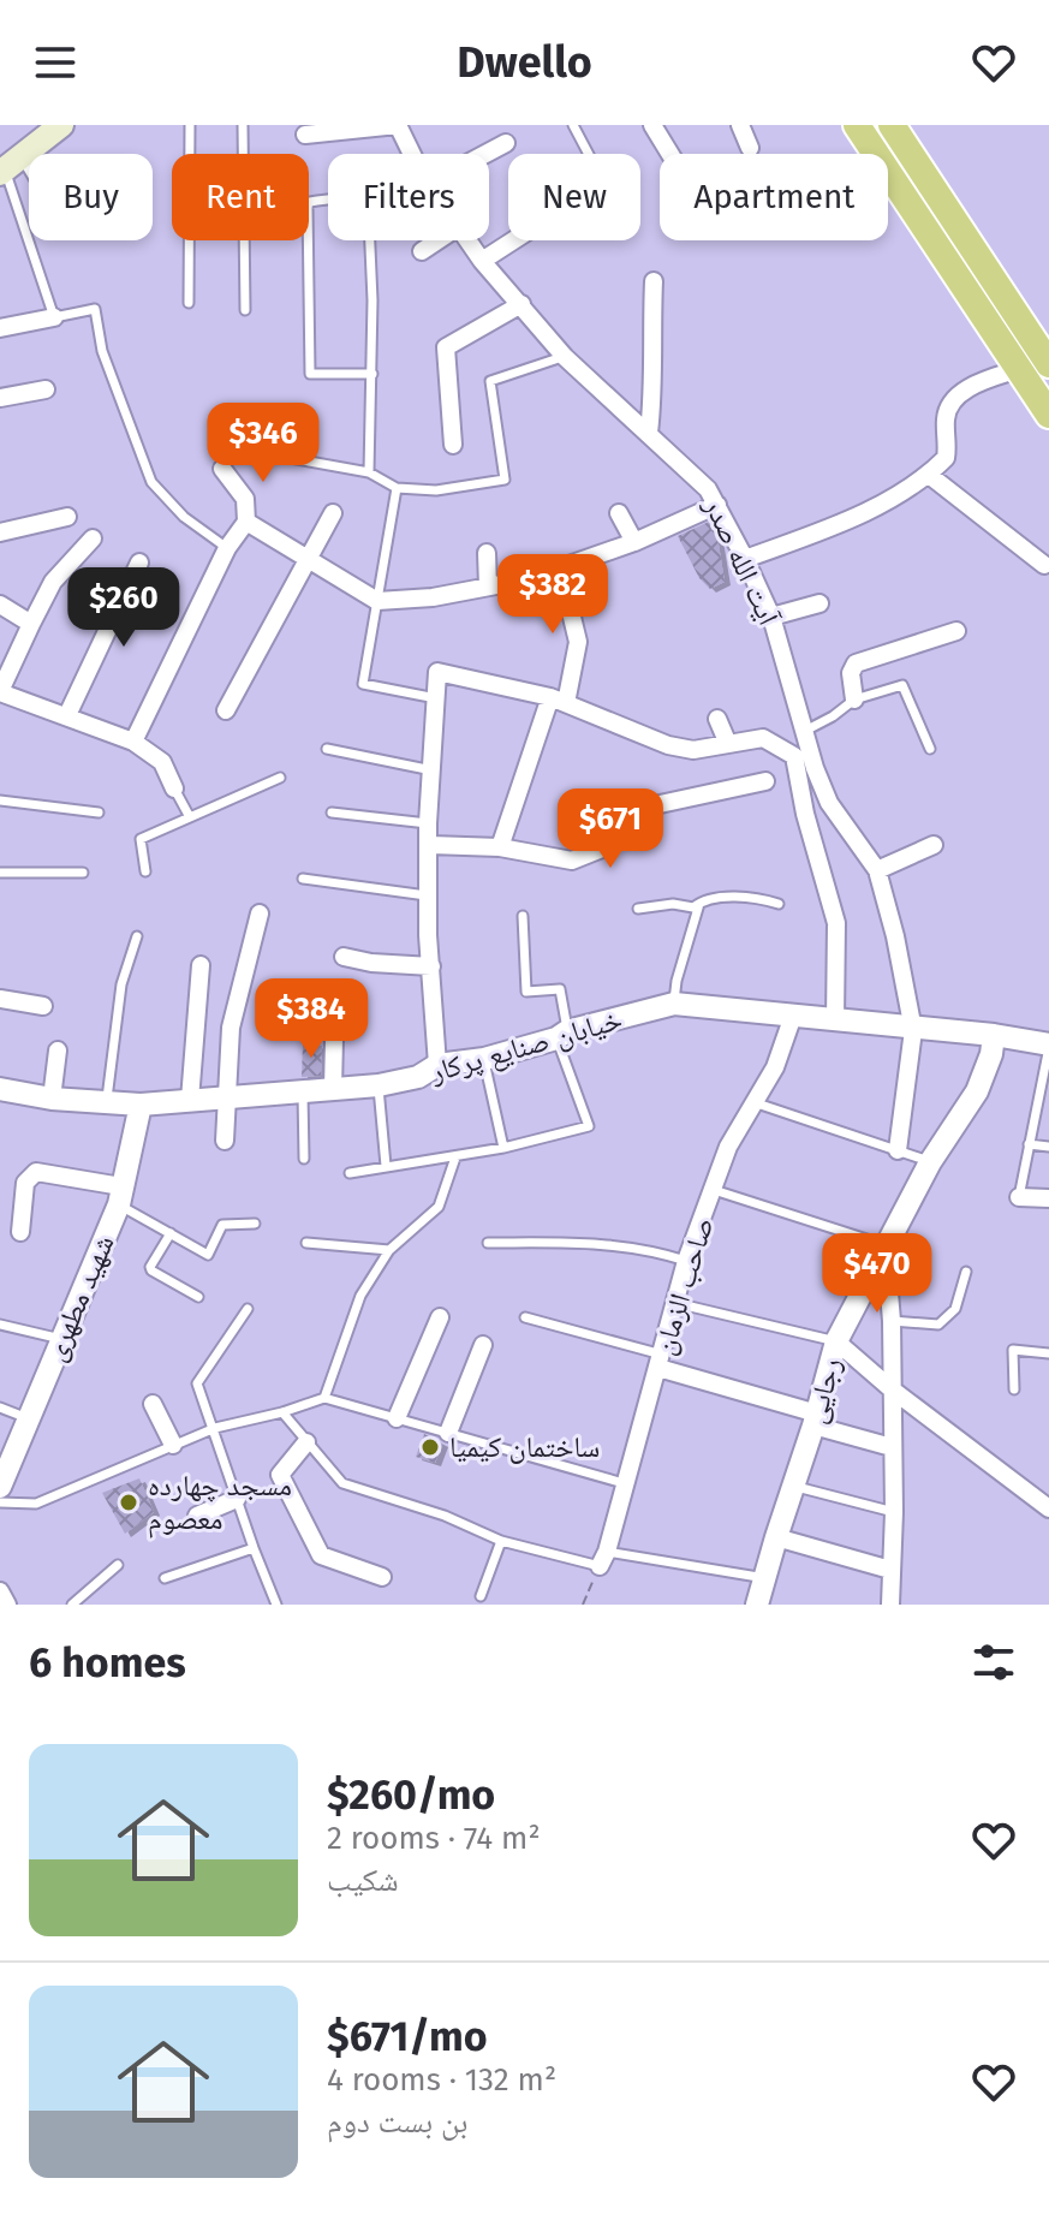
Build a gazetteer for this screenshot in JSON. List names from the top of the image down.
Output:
{
  "streets": {
    "street": [
      "آیت الله صدر",
      "خیابان صنایع پرکار",
      "صاحب الزمان",
      "شهید مطهری",
      "رجایی"
    ]
  },
  "crossings": [
    ["آیت الله صدر", "خیابان صنایع پرکار"],
    ["خیابان صنایع پرکار", "صاحب الزمان"],
    ["خیابان صنایع پرکار", "شهید مطهری"],
    ["خیابان صنایع پرکار", "رجایی"]
  ],
  "places": ["ساختمان کیمیا", "مسجد چهارده معصوم"],
  "page": {
    "header": "Dwello",
    "chip": [
      "Buy",
      "Rent",
      "Filters",
      "New",
      "Apartment"
    ],
    "price": [
      "$346",
      "$382",
      "$260",
      "$671",
      "$384",
      "$470"
    ],
    "heading": "6 homes",
    "list": [
      {
        "name": "$260/mo",
        "note": "2 rooms · 74 m² · شکیب"
      },
      {
        "name": "$671/mo",
        "note": "4 rooms · 132 m² · بن بست دوم"
      }
    ]
  }
}
